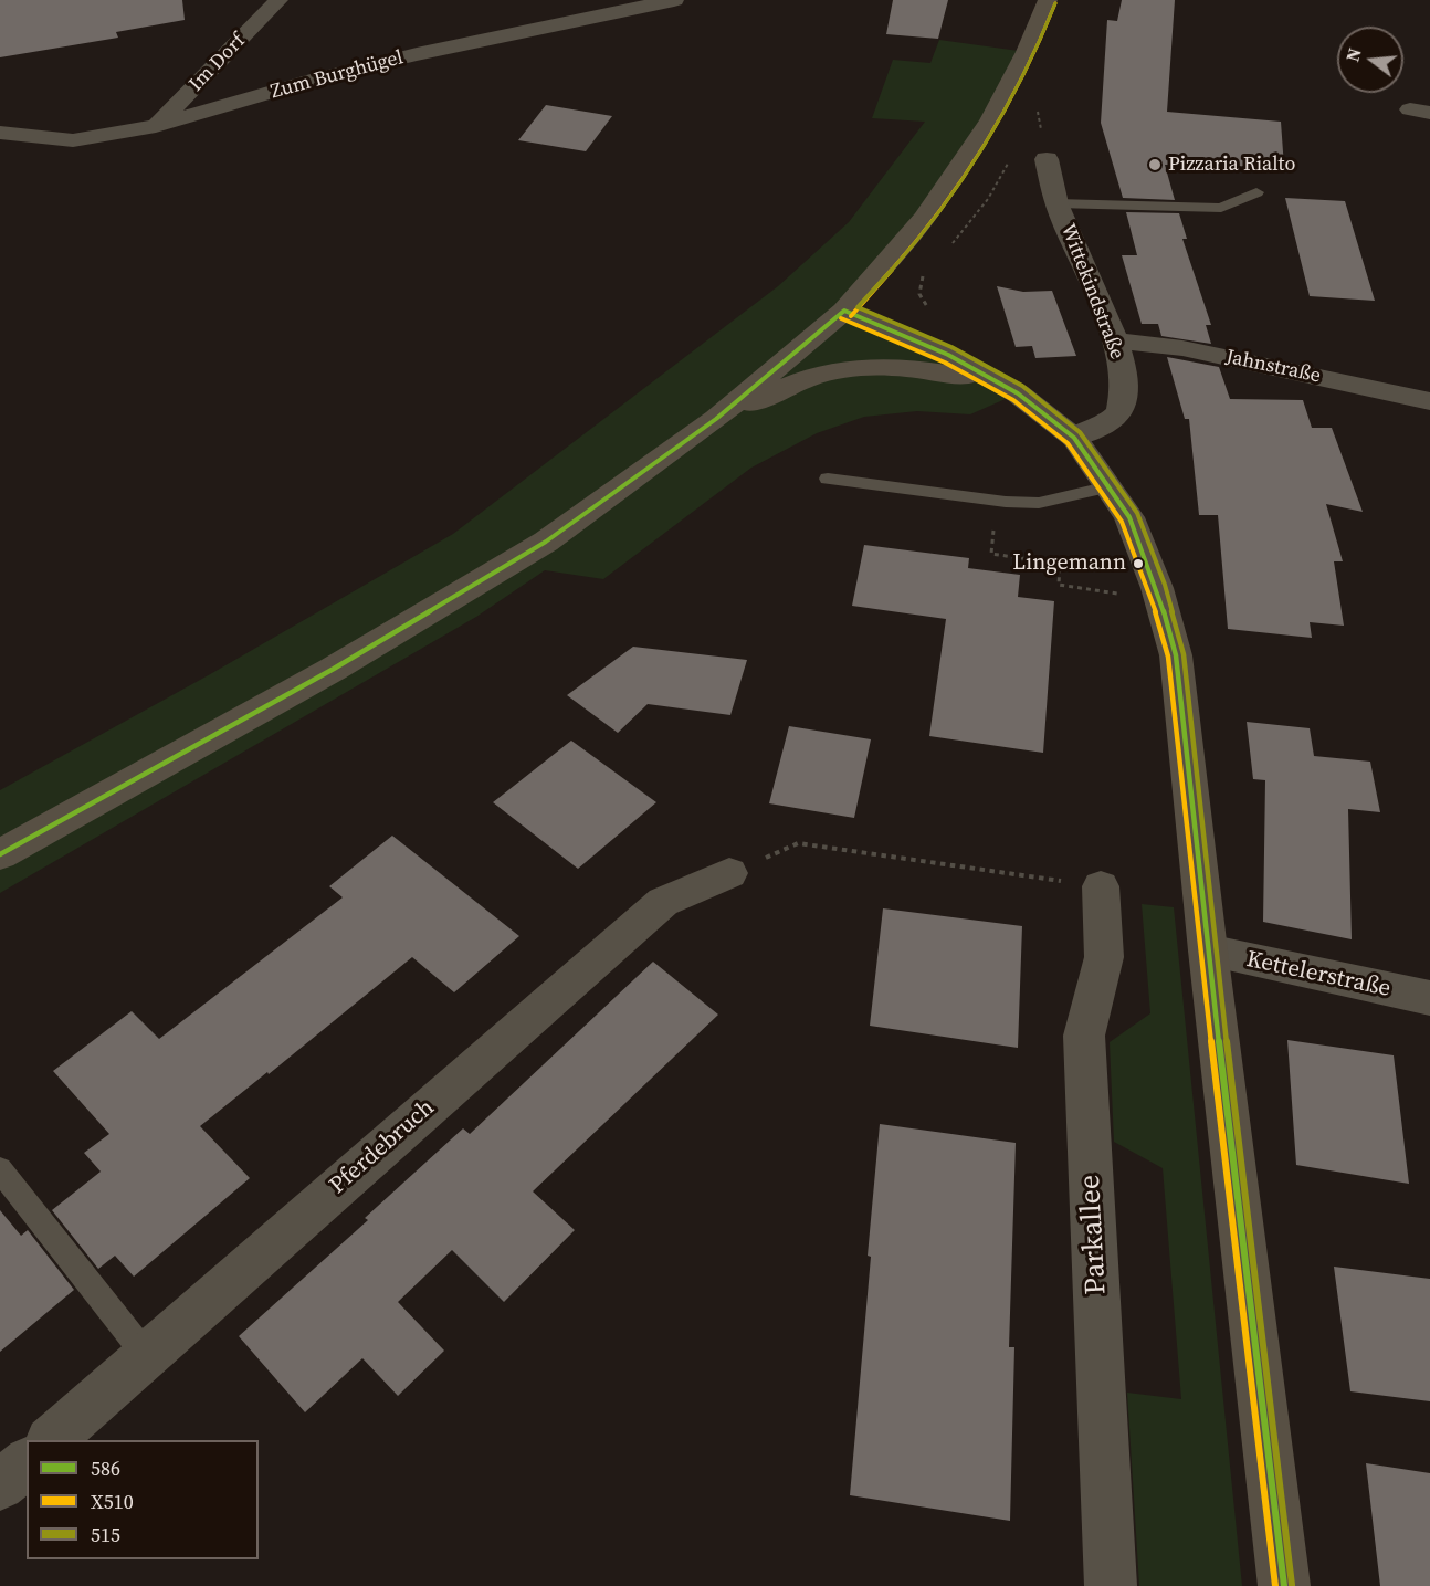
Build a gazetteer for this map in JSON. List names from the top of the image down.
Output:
{
  "streets": {
    "street": [
      "Im Dorf",
      "Zum Burghügel",
      "Wittekindstraße",
      "Jahnstraße",
      "Kettelerstraße",
      "Pferdebruch",
      "Parkallee"
    ]
  },
  "crossings": [
    ["Im Dorf", "Zum Burghügel"],
    ["Wittekindstraße", "Jahnstraße"]
  ],
  "places": ["Pizzaria Rialto", "Lingemann"],
  "lines": ["transit line X510", "transit line 515", "transit line 586"],
  "legend": ["586", "X510", "515"],
  "north": "left"
}
